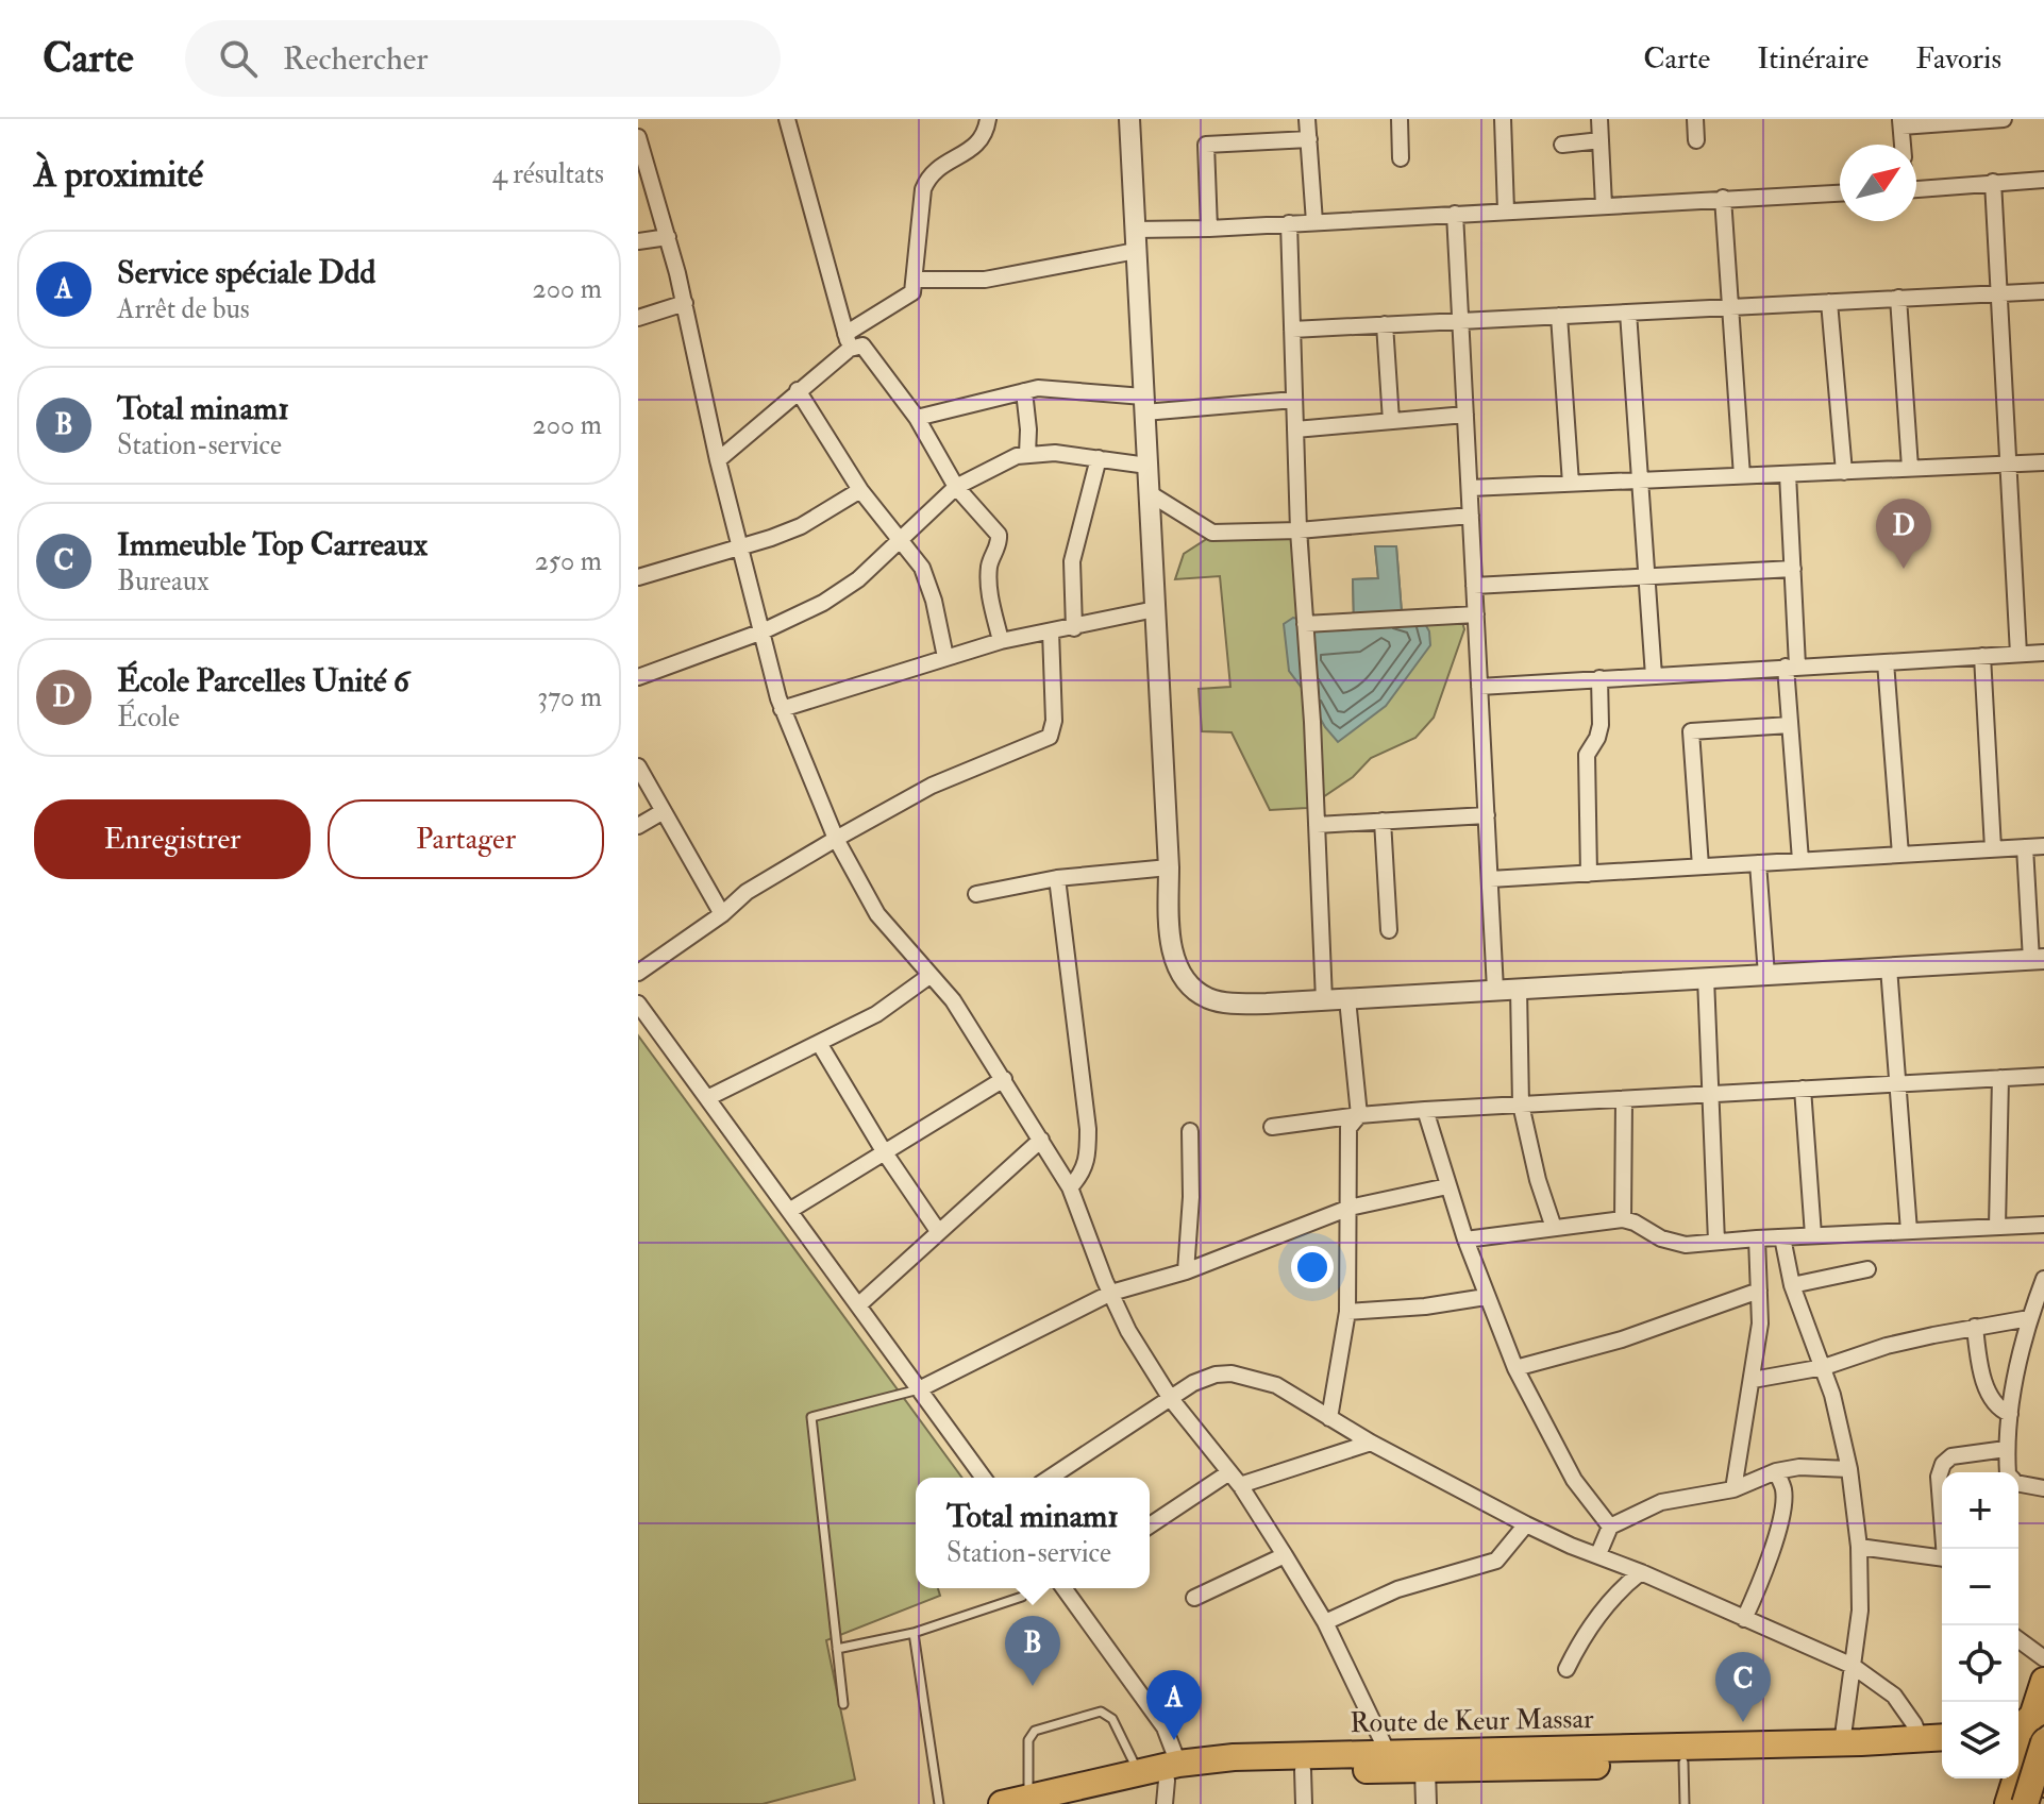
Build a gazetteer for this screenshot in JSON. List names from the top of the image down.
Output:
{
  "streets": {
    "main road": ["Route de Keur Massar"]
  },
  "north": "top right",
  "page": {
    "header": "Carte",
    "search": "Rechercher",
    "nav": ["Carte", "Itinéraire", "Favoris"],
    "heading": ["À proximité", "4 résultats"],
    "list": [
      {
        "mark": "A",
        "name": "Service spéciale Ddd",
        "note": "Arrêt de bus",
        "value": "200 m"
      },
      {
        "mark": "B",
        "name": "Total minam1",
        "note": "Station-service",
        "value": "200 m"
      },
      {
        "mark": "C",
        "name": "Immeuble Top Carreaux",
        "note": "Bureaux",
        "value": "250 m"
      },
      {
        "mark": "D",
        "name": "École Parcelles Unité 6",
        "note": "École",
        "value": "370 m"
      }
    ],
    "pins": [
      "D",
      "B",
      "C",
      "A"
    ],
    "buttons": ["Enregistrer", "Partager"],
    "map_buttons": ["+", "−"],
    "popup": ["Total minam1", "Station-service"]
  }
}
